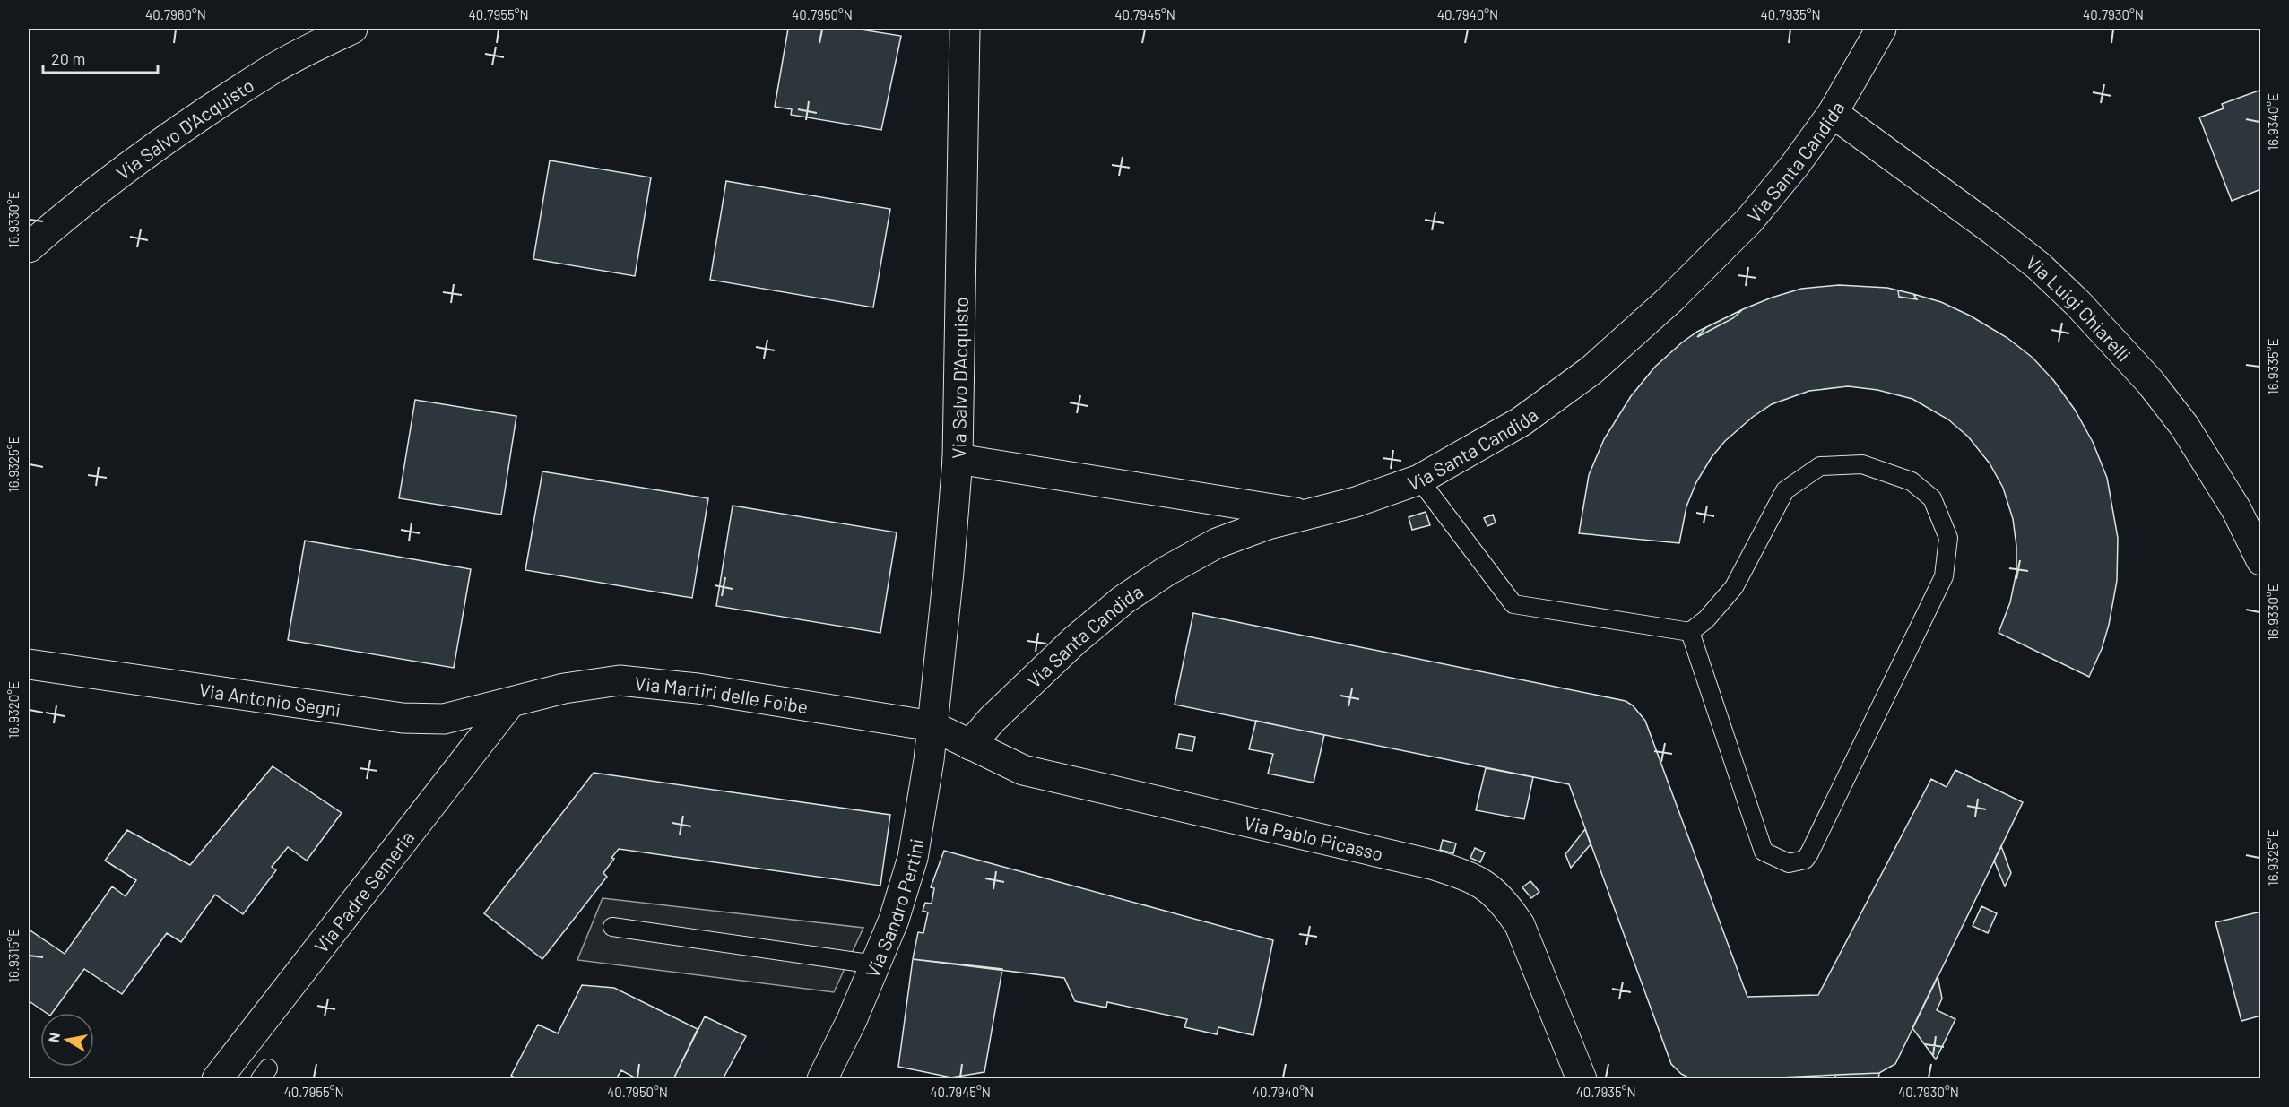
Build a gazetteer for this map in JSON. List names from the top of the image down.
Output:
{
  "streets": {
    "street": [
      "Via Salvo D'Acquisto",
      "Via Santa Candida",
      "Via Luigi Chiarelli",
      "Via Martiri delle Foibe",
      "Via Antonio Segni",
      "Via Pablo Picasso",
      "Via Padre Semeria",
      "Via Sandro Pertini"
    ]
  },
  "crossings": [
    ["Via Salvo D'Acquisto", "Via Martiri delle Foibe"],
    ["Via Salvo D'Acquisto", "Via Pablo Picasso"],
    ["Via Salvo D'Acquisto", "Via Sandro Pertini"],
    ["Via Santa Candida", "Via Luigi Chiarelli"],
    ["Via Santa Candida", "Via Pablo Picasso"],
    ["Via Martiri delle Foibe", "Via Antonio Segni"],
    ["Via Martiri delle Foibe", "Via Pablo Picasso"],
    ["Via Martiri delle Foibe", "Via Padre Semeria"],
    ["Via Martiri delle Foibe", "Via Sandro Pertini"],
    ["Via Antonio Segni", "Via Padre Semeria"],
    ["Via Pablo Picasso", "Via Sandro Pertini"]
  ],
  "scale_bar": "20 m",
  "north": "left",
  "coordinates": [
    "40.7960°N",
    "40.7955°N",
    "40.7950°N",
    "40.7945°N",
    "40.7940°N",
    "40.7935°N",
    "40.7930°N",
    "16.9340°E",
    "16.9330°E",
    "16.9335°E",
    "16.9325°E",
    "16.9320°E",
    "16.9315°E"
  ]
}
